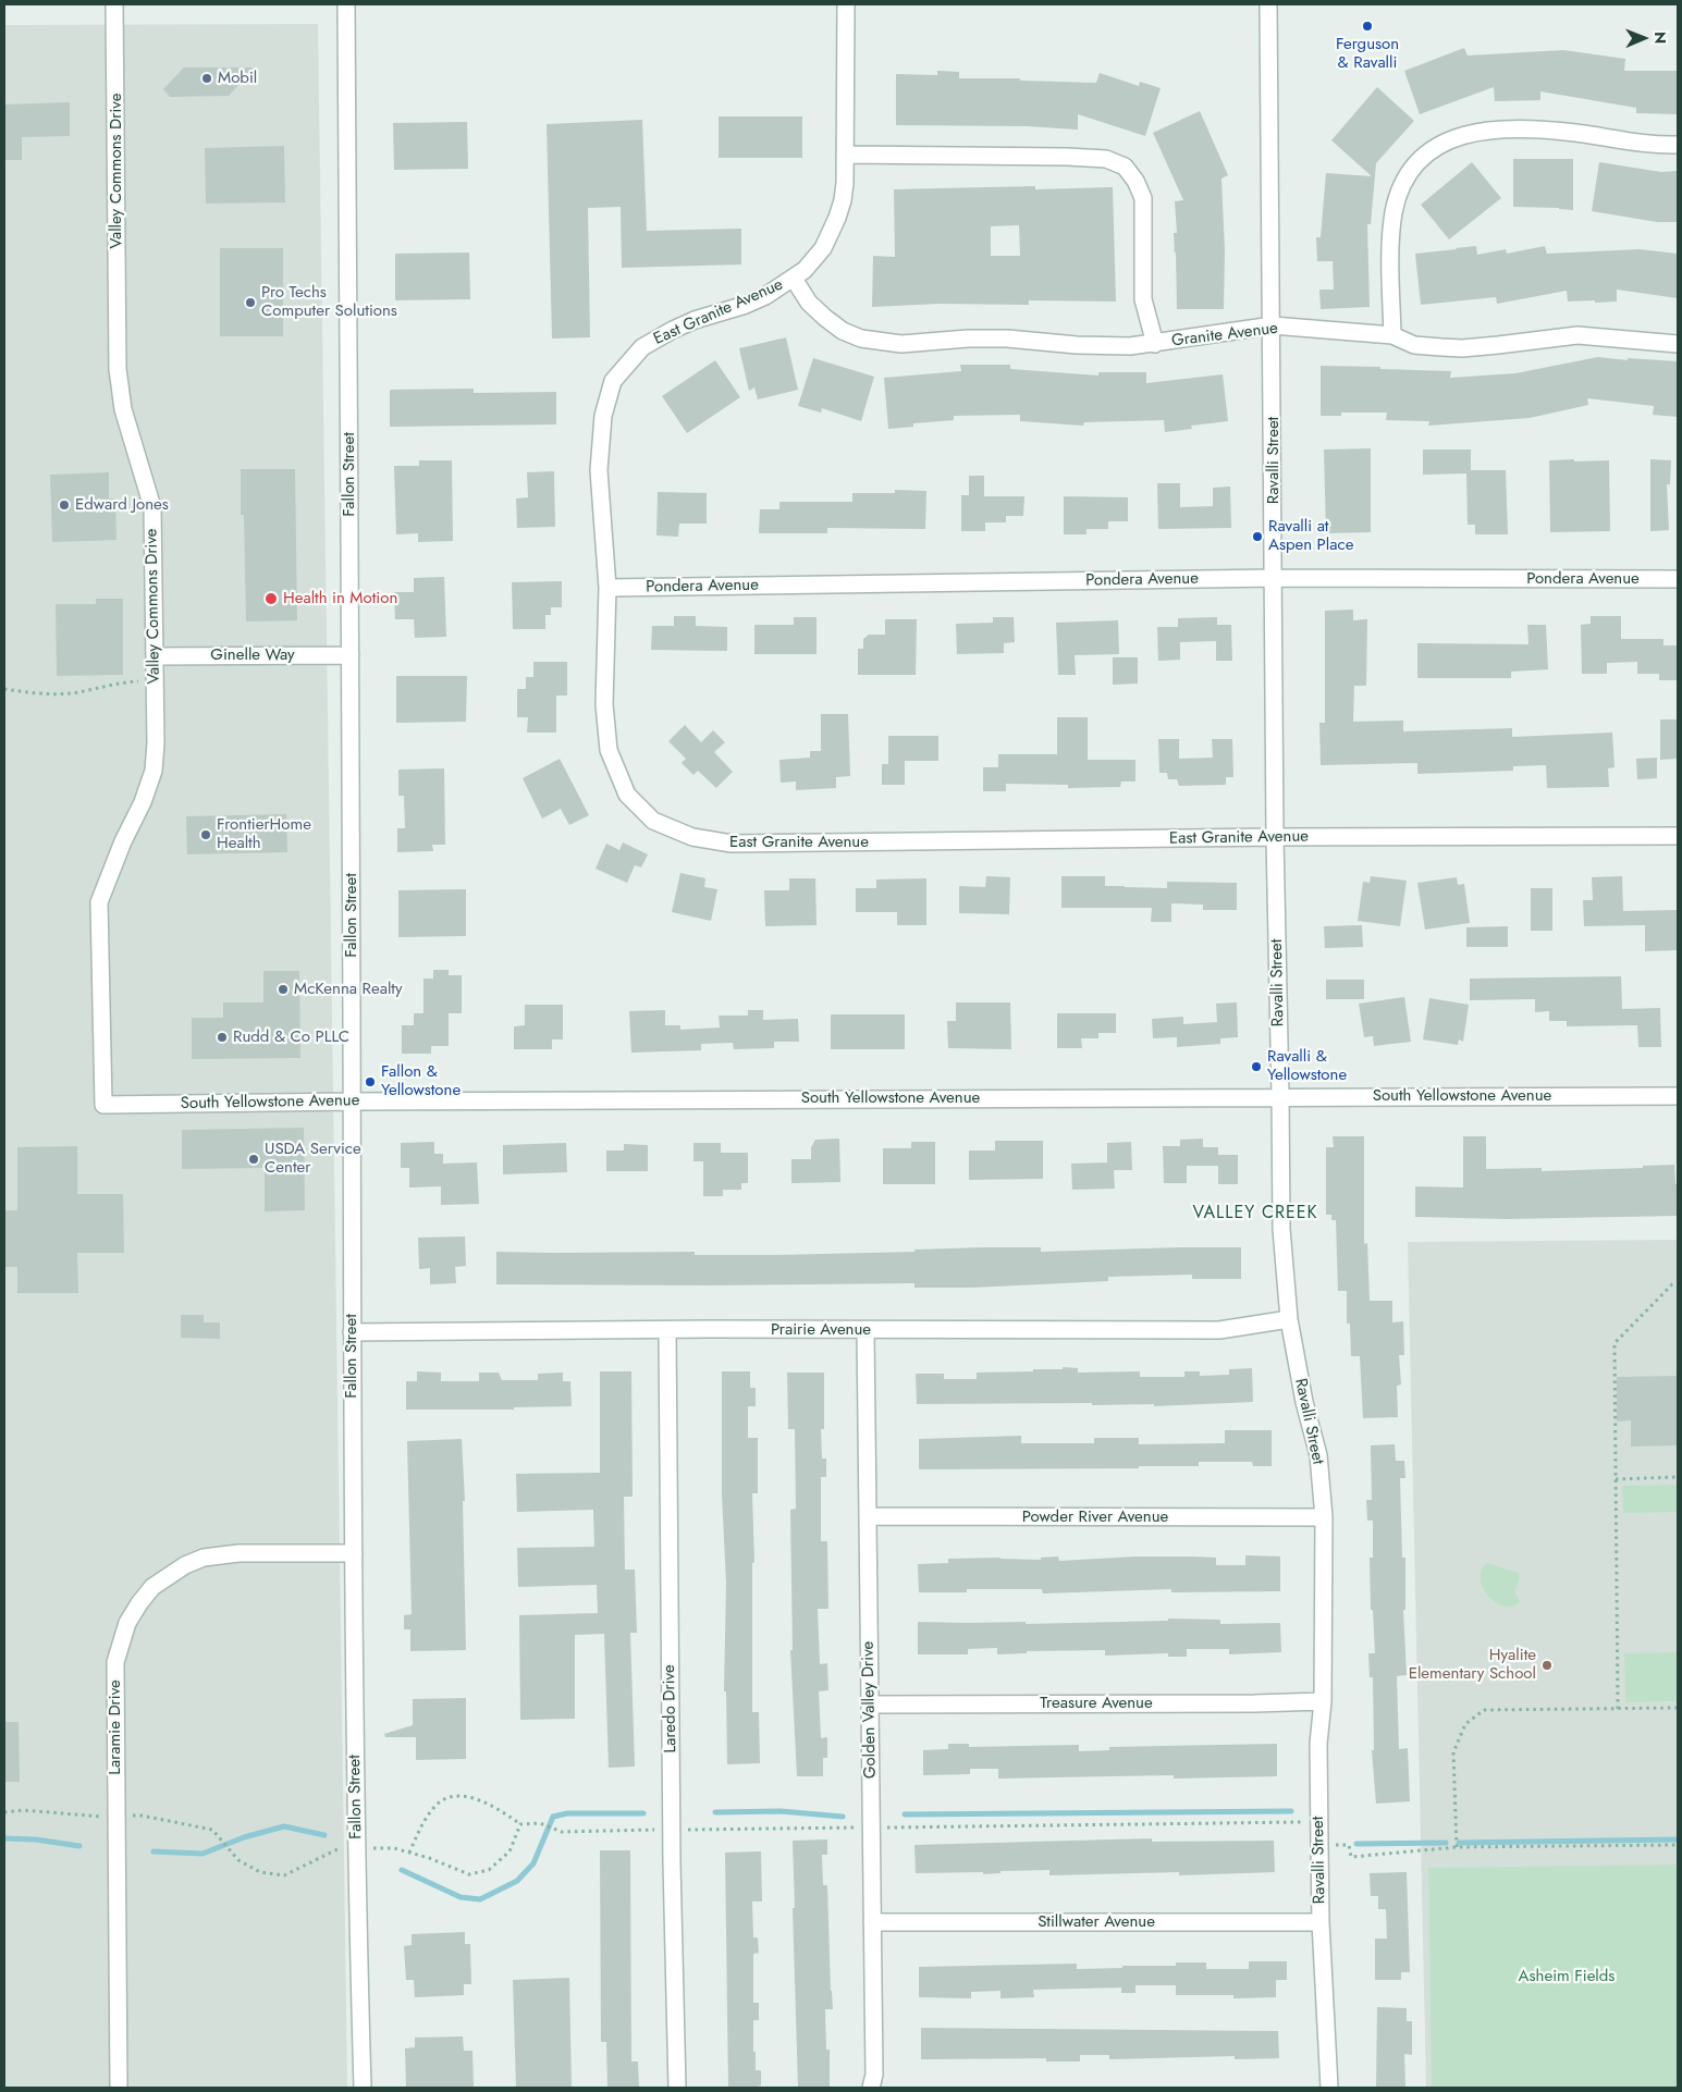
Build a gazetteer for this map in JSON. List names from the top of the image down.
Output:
{
  "streets": {
    "street": [
      "Valley Commons Drive",
      "East Granite Avenue",
      "Granite Avenue",
      "Ravalli Street",
      "Fallon Street",
      "Pondera Avenue",
      "Ginelle Way",
      "South Yellowstone Avenue",
      "Prairie Avenue",
      "Powder River Avenue",
      "Treasure Avenue",
      "Laredo Drive",
      "Golden Valley Drive",
      "Laramie Drive",
      "Stillwater Avenue"
    ]
  },
  "crossings": [
    ["Valley Commons Drive", "Ginelle Way"],
    ["Valley Commons Drive", "South Yellowstone Avenue"],
    ["East Granite Avenue", "Granite Avenue"],
    ["East Granite Avenue", "Ravalli Street"],
    ["East Granite Avenue", "Pondera Avenue"],
    ["Granite Avenue", "Ravalli Street"],
    ["Ravalli Street", "Pondera Avenue"],
    ["Ravalli Street", "South Yellowstone Avenue"],
    ["Ravalli Street", "Prairie Avenue"],
    ["Ravalli Street", "Powder River Avenue"],
    ["Ravalli Street", "Treasure Avenue"],
    ["Ravalli Street", "Stillwater Avenue"],
    ["Fallon Street", "Ginelle Way"],
    ["Fallon Street", "South Yellowstone Avenue"],
    ["Fallon Street", "Prairie Avenue"],
    ["Fallon Street", "Laramie Drive"],
    ["Prairie Avenue", "Laredo Drive"],
    ["Prairie Avenue", "Golden Valley Drive"],
    ["Powder River Avenue", "Golden Valley Drive"],
    ["Treasure Avenue", "Golden Valley Drive"],
    ["Golden Valley Drive", "Stillwater Avenue"]
  ],
  "districts": ["VALLEY CREEK"],
  "parks": ["Asheim Fields"],
  "places": [
    "Ferguson & Ravalli",
    "Mobil",
    "Pro Techs Computer Solutions",
    "Edward Jones",
    "Ravalli at Aspen Place",
    "Health in Motion",
    "FrontierHome Health",
    "McKenna Realty",
    "Rudd & Co PLLC",
    "Ravalli & Yellowstone",
    "Fallon & Yellowstone",
    "USDA Service Center",
    "Hyalite Elementary School"
  ],
  "north": "right"
}
